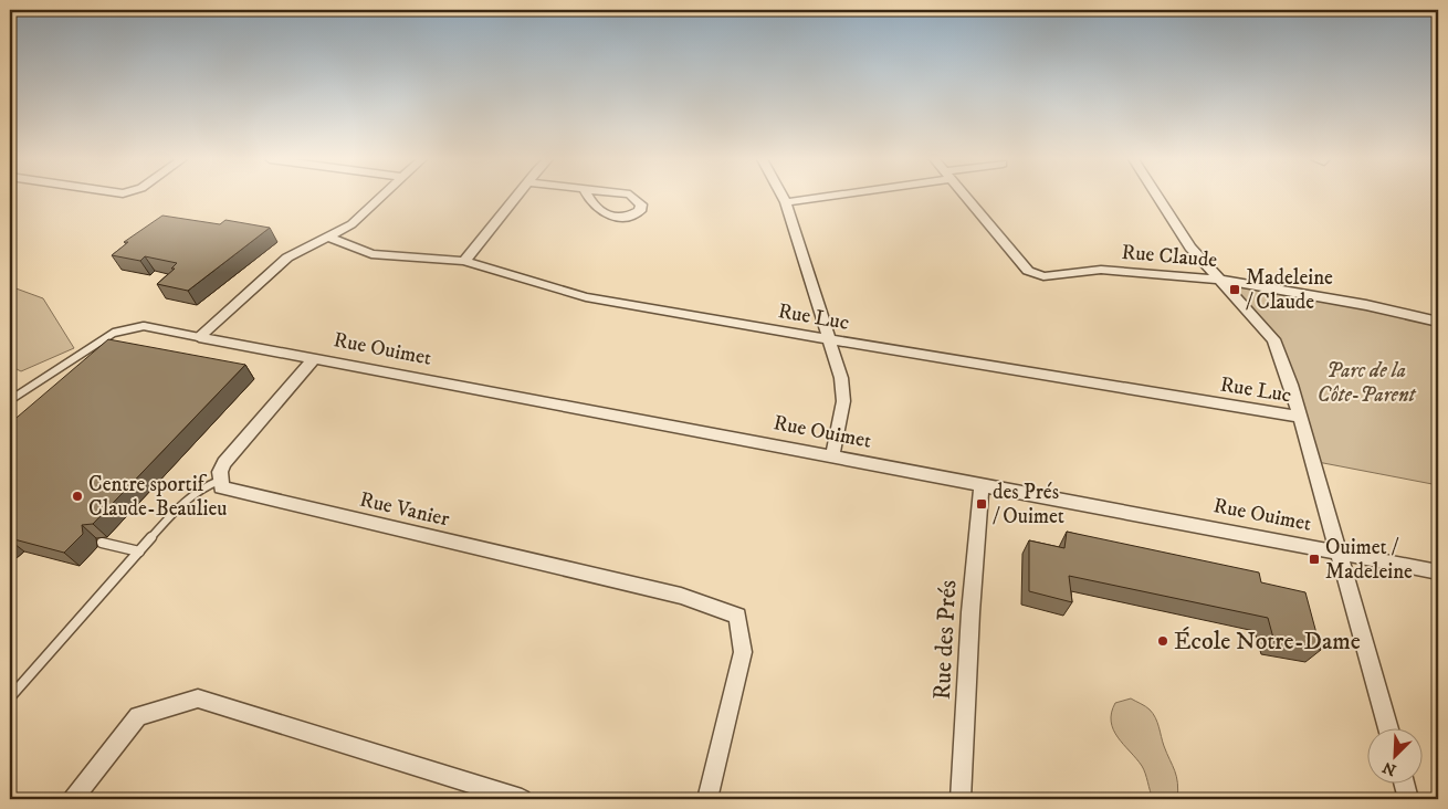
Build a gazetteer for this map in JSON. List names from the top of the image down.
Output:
{
  "streets": {
    "street": [
      "Rue Claude",
      "Rue Luc",
      "Rue Ouimet",
      "Rue Vanier",
      "Rue des Prés"
    ]
  },
  "crossings": [
    ["Rue Ouimet", "Rue des Prés"]
  ],
  "parks": ["Parc de la Côte-Parent"],
  "places": {
    "transit": ["Madeleine / Claude", "des Prés / Ouimet", "Ouimet / Madeleine"],
    "other": ["Centre sportif Claude-Beaulieu", "École Notre-Dame"]
  },
  "north": "bottom left"
}
